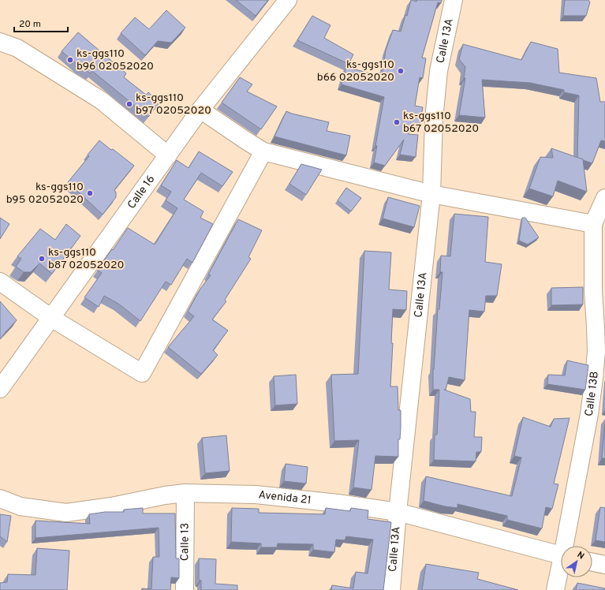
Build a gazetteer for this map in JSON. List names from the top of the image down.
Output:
{
  "streets": {
    "street": [
      "Calle 13A",
      "Calle 16",
      "Calle 13B",
      "Avenida 21",
      "Calle 13"
    ]
  },
  "crossings": [
    ["Calle 13A", "Avenida 21"],
    ["Avenida 21", "Calle 13"]
  ],
  "places": [
    "ks-ggs110 b96 02052020",
    "ks-ggs110 b66 02052020",
    "ks-ggs110 b97 02052020",
    "ks-ggs110 b67 02052020",
    "ks-ggs110 b95 02052020",
    "ks-ggs110 b87 02052020"
  ],
  "scale_bar": "20 m",
  "north": "top right"
}
